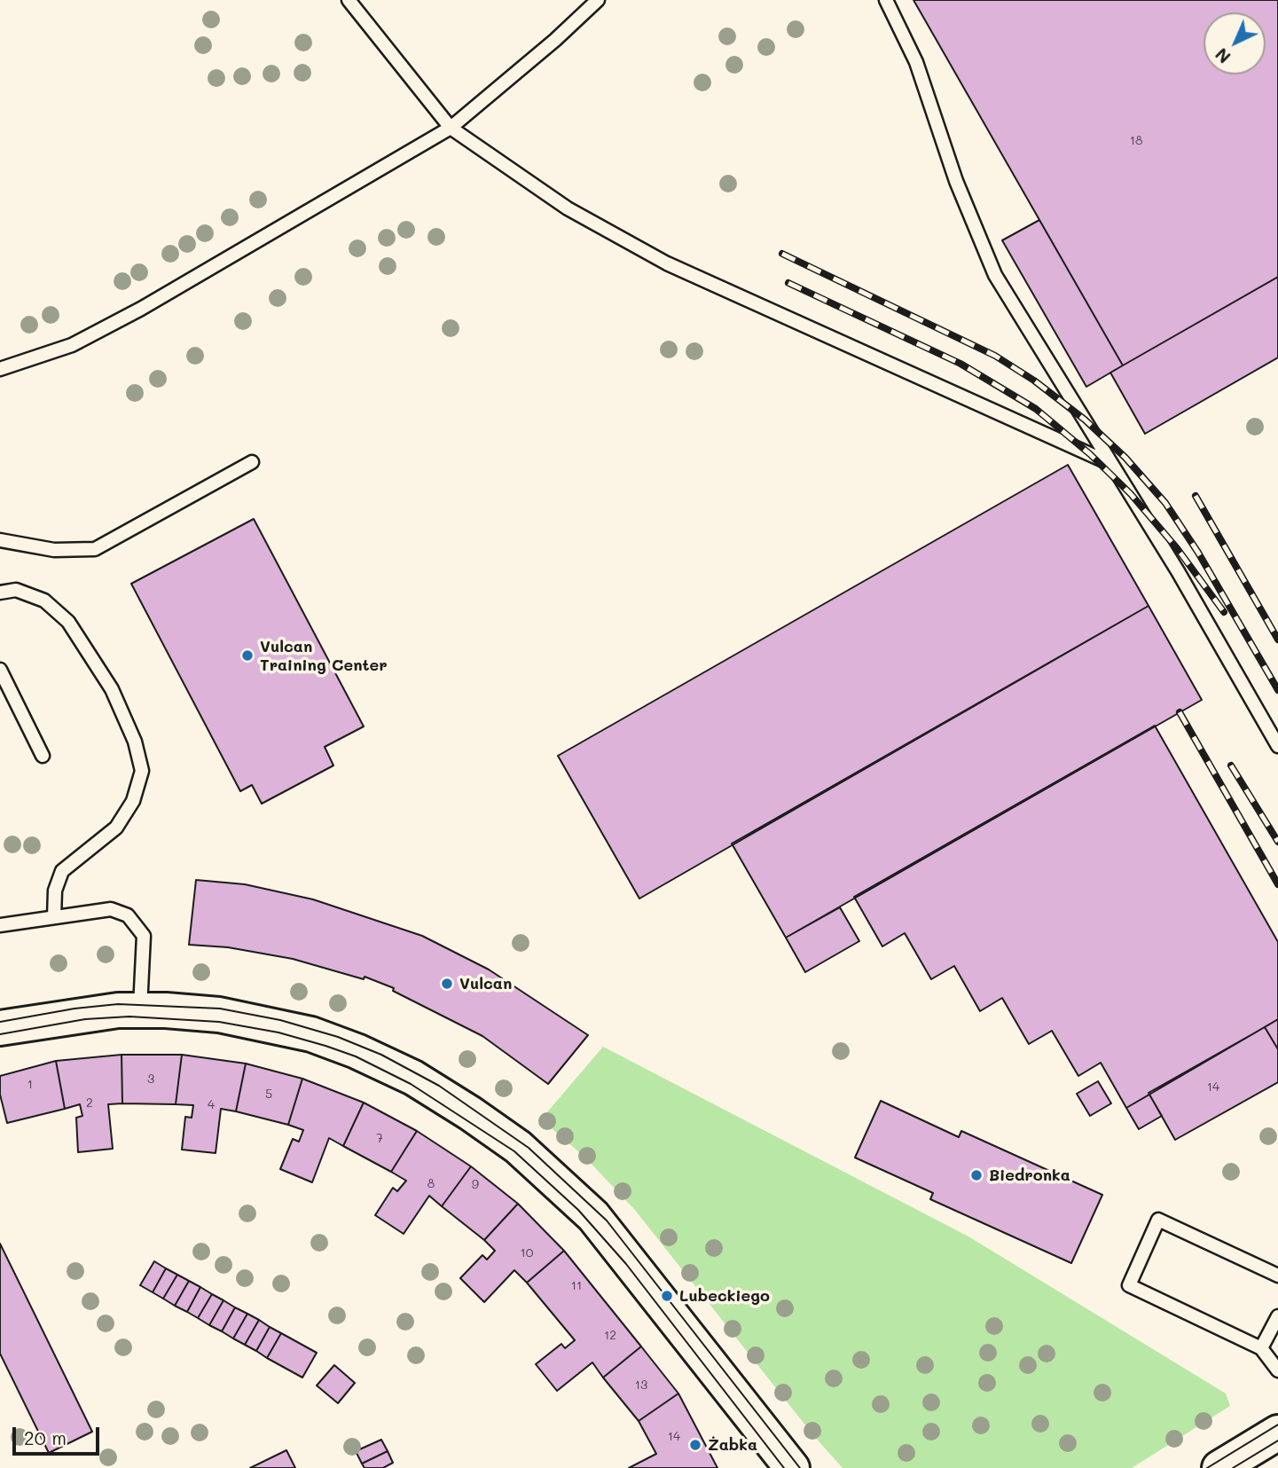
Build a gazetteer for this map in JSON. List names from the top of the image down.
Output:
{
  "places": [
    "Vulcan Training Center",
    "Vulcan",
    "Biedronka",
    "Lubeckiego",
    "Żabka"
  ],
  "house_numbers": [
    "18",
    "3",
    "1",
    "14",
    "5",
    "2",
    "4",
    "7",
    "8",
    "9",
    "10",
    "11",
    "12",
    "13",
    "14"
  ],
  "scale_bar": "20 m",
  "north": "bottom left"
}
